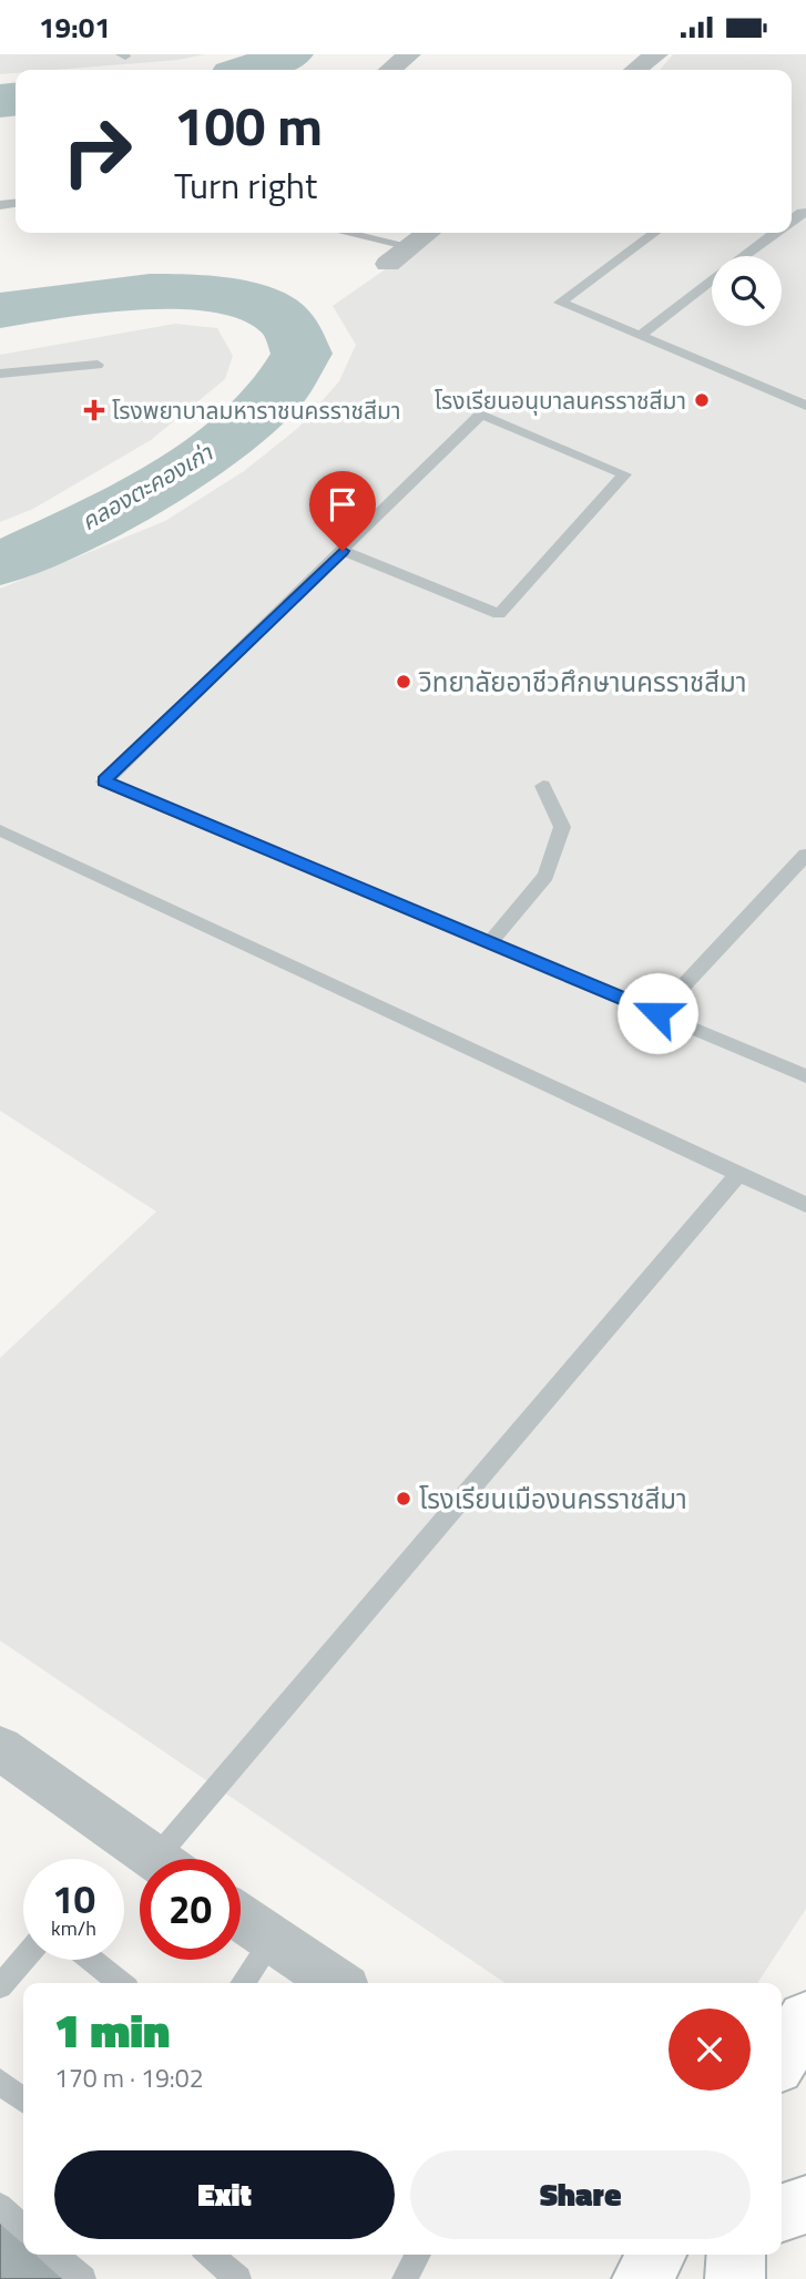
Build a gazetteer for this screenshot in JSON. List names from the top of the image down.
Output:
{
  "water": ["คลองตะคองเก่า"],
  "places": {
    "other": ["โรงเรียนอนุบาลนครราชสีมา", "วิทยาลัยอาชีวศึกษานครราชสีมา", "โรงเรียนเมืองนครราชสีมา"],
    "health": ["โรงพยาบาลมหาราชนครราชสีมา"]
  },
  "page": {
    "status": "19:01",
    "turn": ["100 m", "Turn right"],
    "speed": "10 km/h",
    "limit": "20",
    "heading": ["1 min", "170 m · 19:02"],
    "buttons": ["Exit", "Share"]
  }
}
